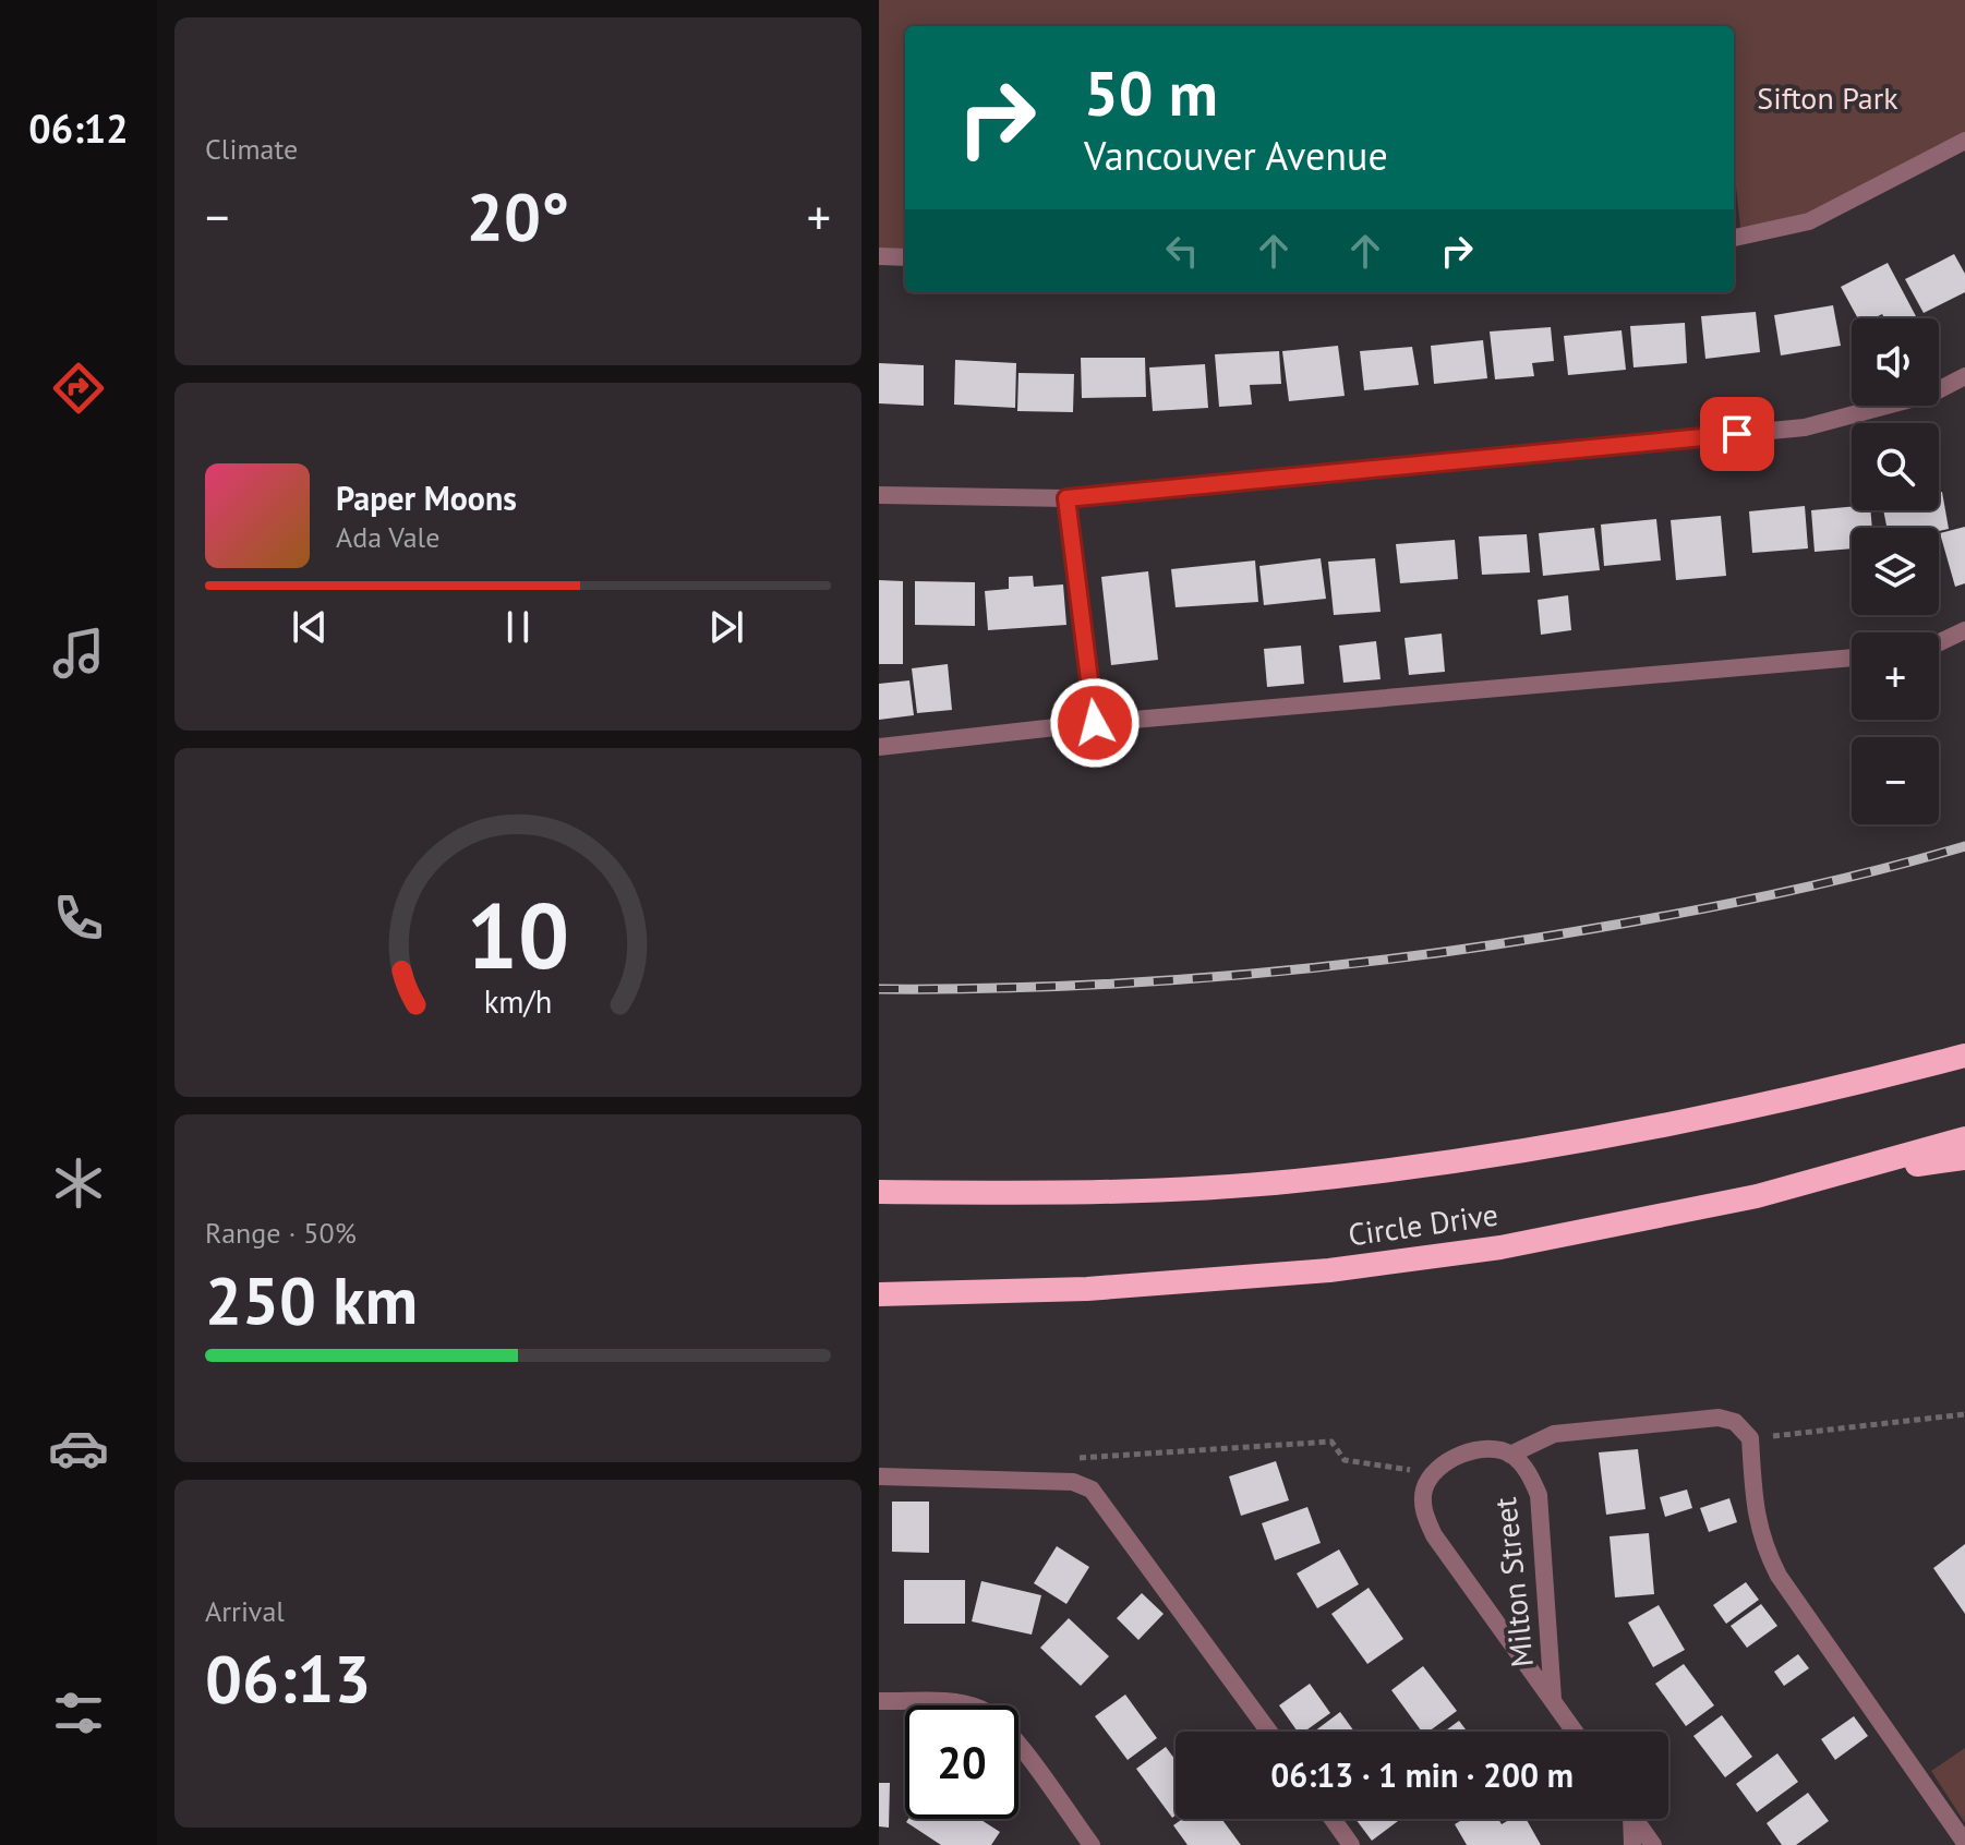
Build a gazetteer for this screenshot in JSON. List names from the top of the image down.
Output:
{
  "streets": {
    "highway": ["Circle Drive"],
    "street": ["Milton Street"]
  },
  "parks": ["Sifton Park"],
  "page": {
    "tabs": "06:12",
    "tile": [
      "Climate",
      ["Range · 50%", "250 km"],
      ["Arrival", "06:13"]
    ],
    "turn": ["50 m", "Vancouver Avenue"],
    "heat": ["−", "20°", "+"],
    "map_buttons": ["+", "−"],
    "song": ["Paper Moons", "Ada Vale"],
    "limit": "20",
    "trip": "06:13 · 1 min · 200 m",
    "gauge": ["10", "km/h"]
  }
}
